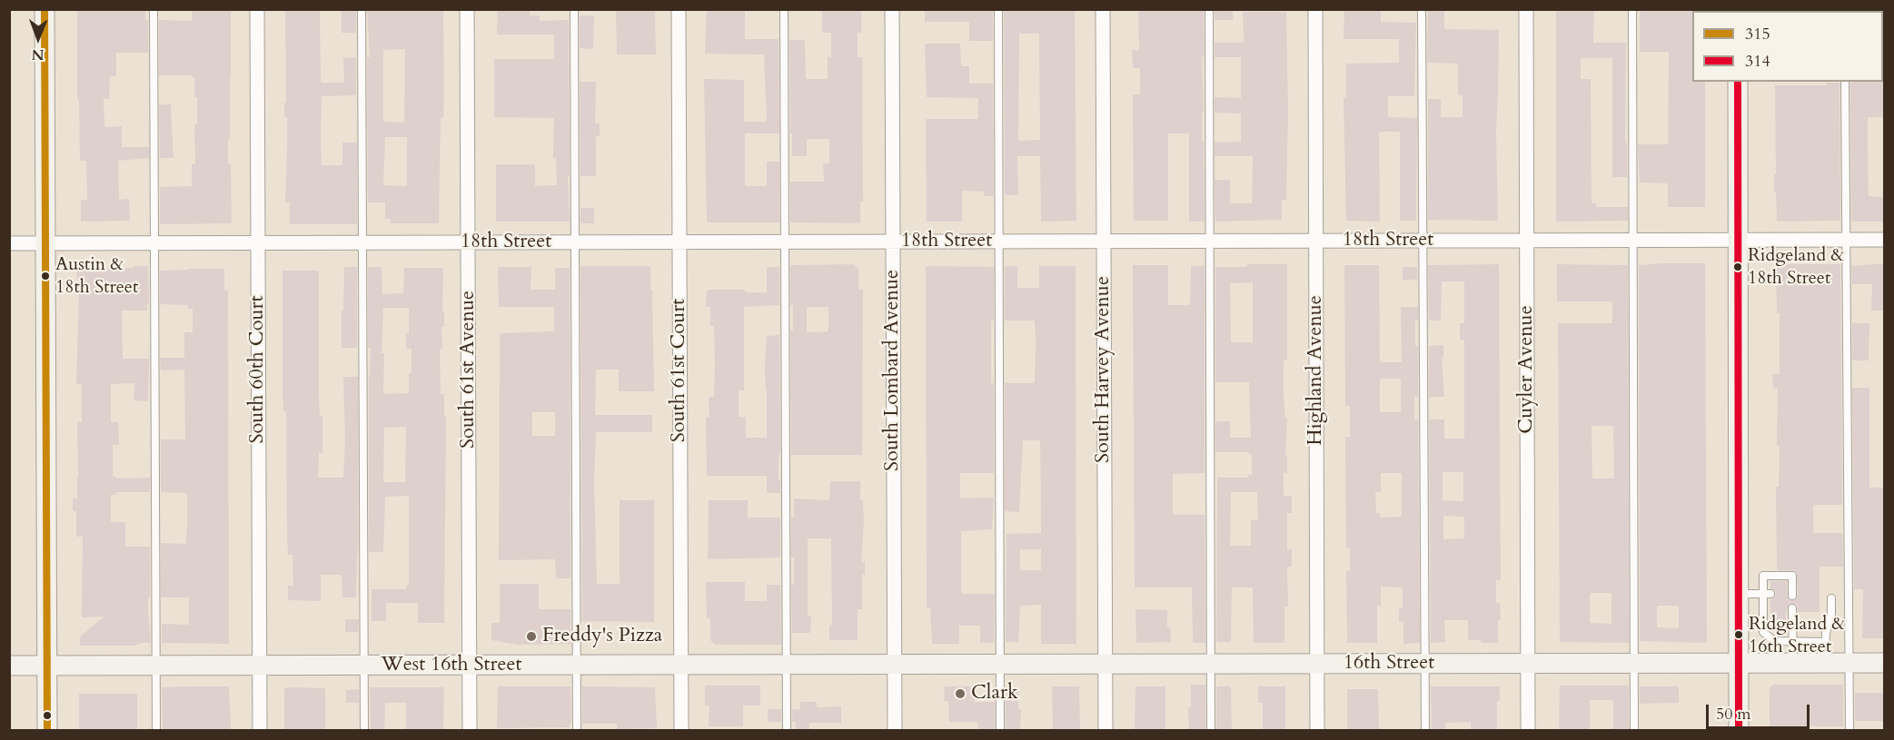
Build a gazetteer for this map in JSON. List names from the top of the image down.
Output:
{
  "streets": {
    "street": [
      "18th Street",
      "South 60th Court",
      "South 61st Avenue",
      "South Harvey Avenue",
      "Cuyler Avenue",
      "South 61st Court",
      "South Lombard Avenue",
      "Highland Avenue",
      "16th Street",
      "West 16th Street"
    ]
  },
  "crossings": [
    ["18th Street", "South 60th Court"],
    ["18th Street", "South 61st Avenue"],
    ["18th Street", "South Harvey Avenue"],
    ["18th Street", "Cuyler Avenue"],
    ["18th Street", "South 61st Court"],
    ["18th Street", "South Lombard Avenue"],
    ["18th Street", "Highland Avenue"],
    ["South 60th Court", "West 16th Street"],
    ["South 61st Avenue", "West 16th Street"],
    ["South Harvey Avenue", "16th Street"],
    ["Cuyler Avenue", "16th Street"],
    ["South 61st Court", "West 16th Street"],
    ["South Lombard Avenue", "16th Street"],
    ["South Lombard Avenue", "West 16th Street"],
    ["Highland Avenue", "16th Street"],
    ["16th Street", "West 16th Street"]
  ],
  "places": [
    "Ridgeland & 18th Street",
    "Austin & 18th Street",
    "Ridgeland & 16th Street",
    "Freddy's Pizza",
    "Clark"
  ],
  "lines": ["transit line 315", "transit line 314"],
  "legend": ["315", "314"],
  "scale_bar": "50 m",
  "north": "bottom"
}
